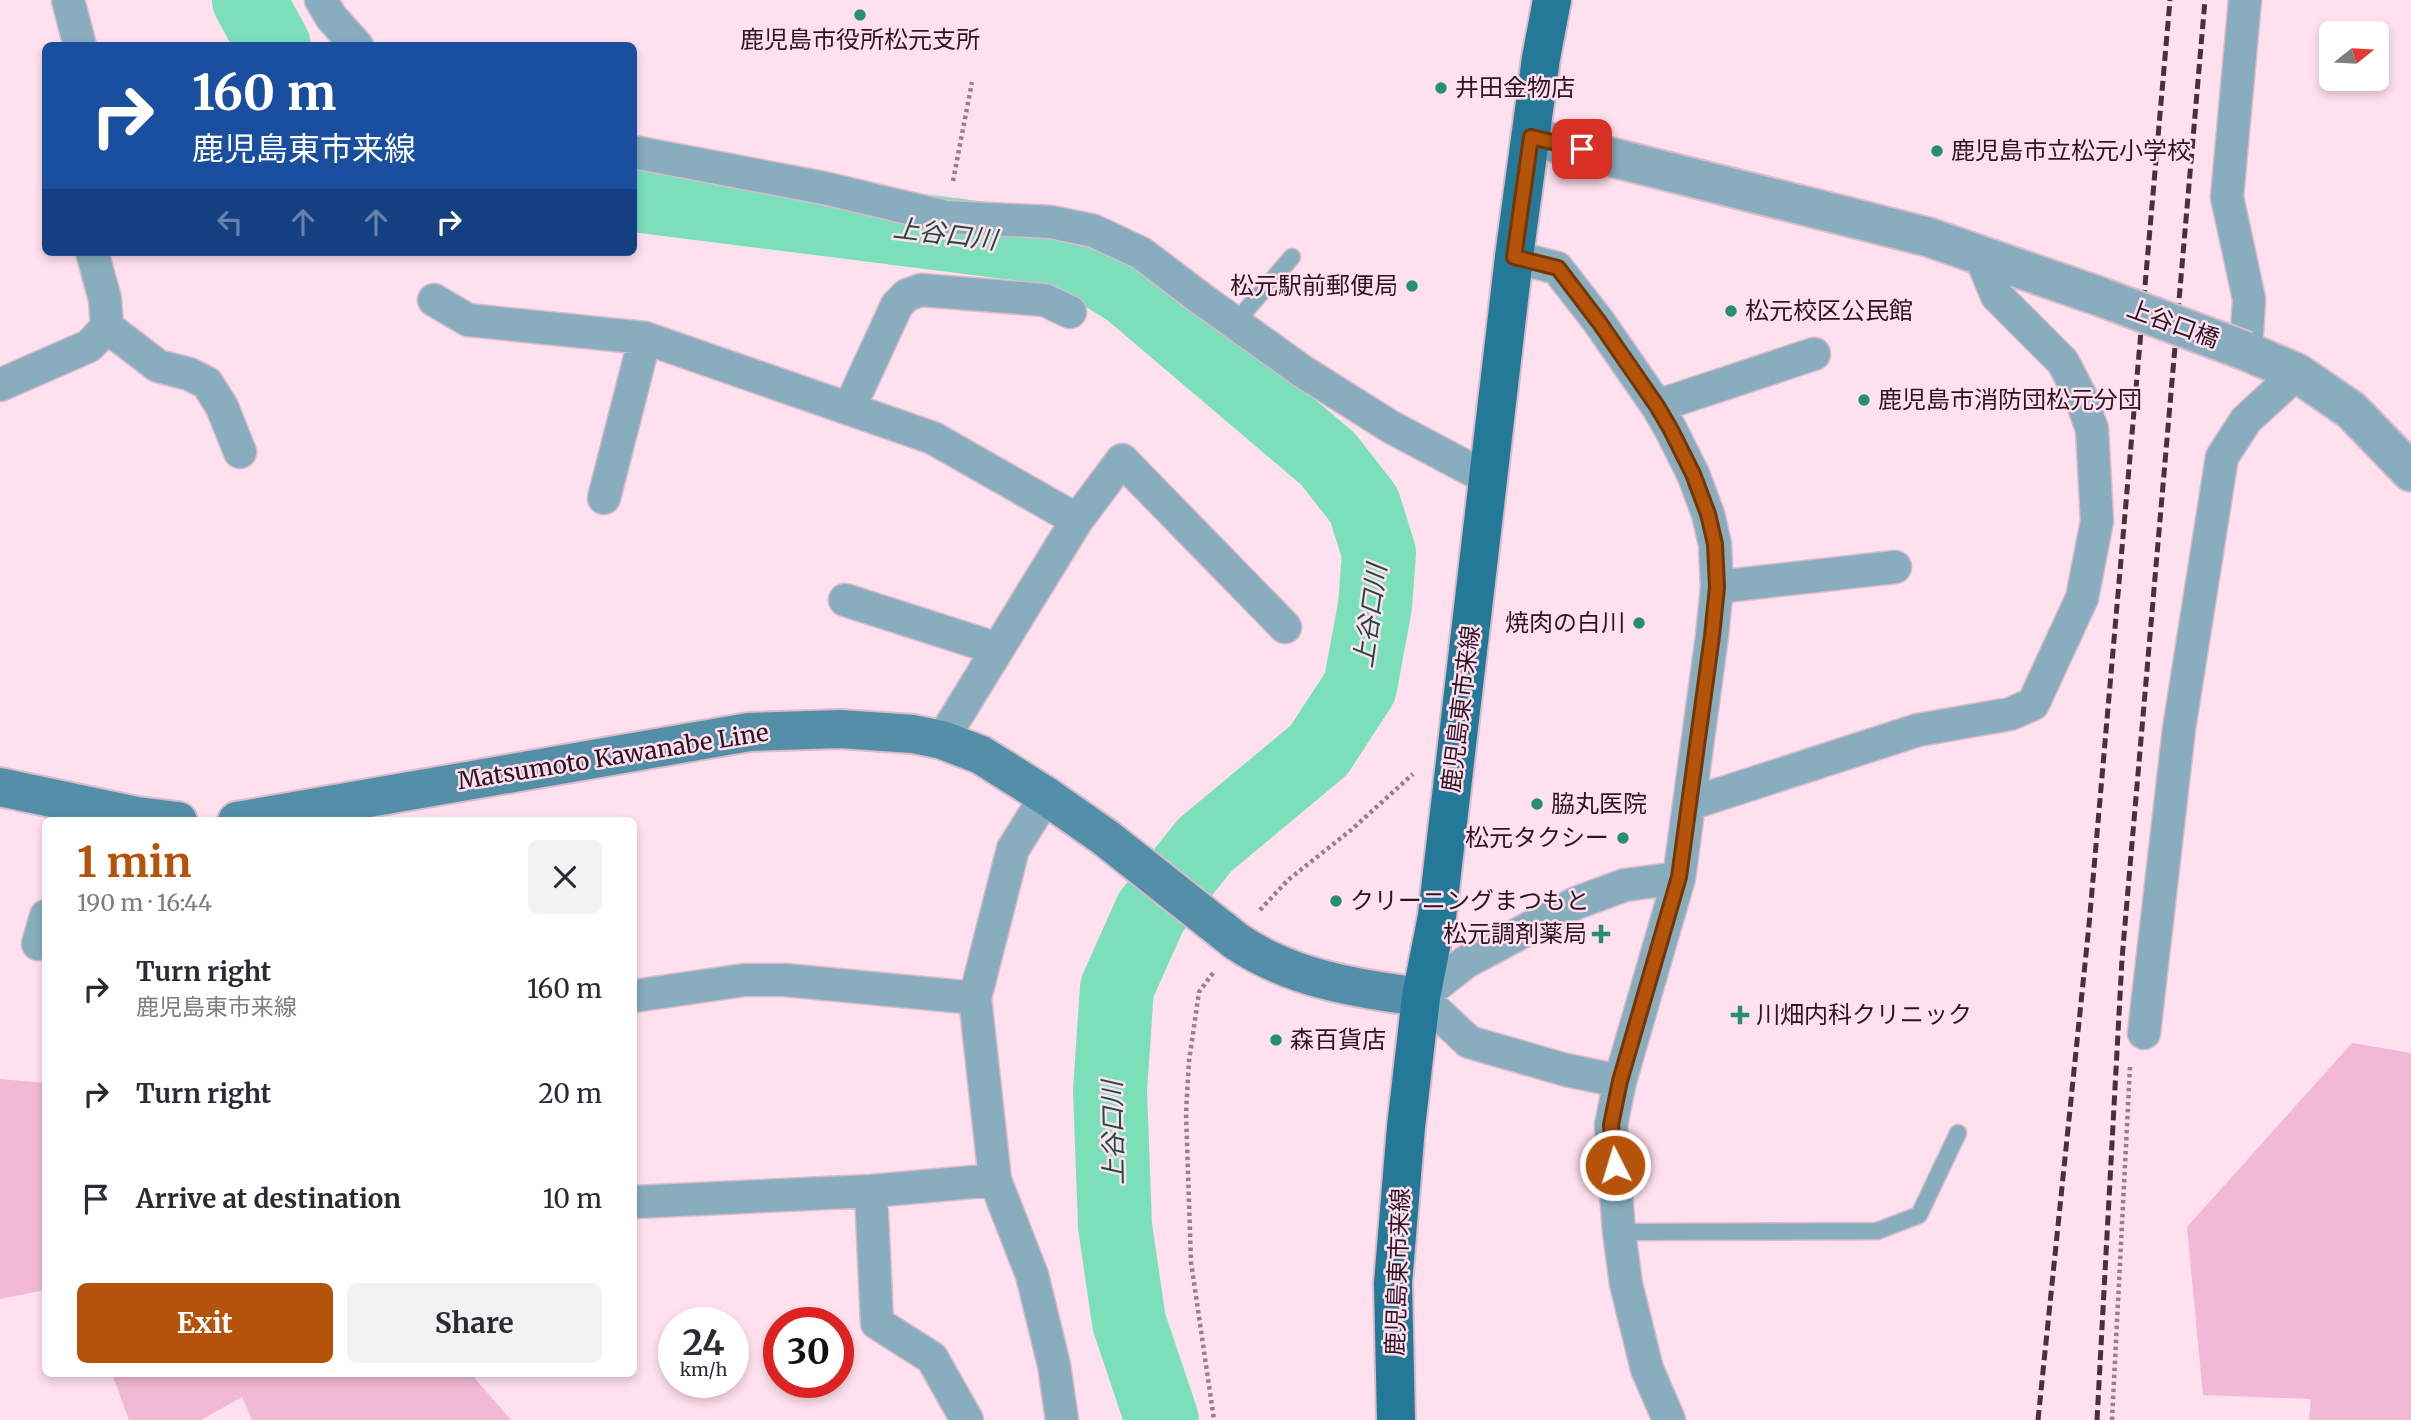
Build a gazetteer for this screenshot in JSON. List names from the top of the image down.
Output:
{
  "streets": {
    "main road": ["鹿児島東市来線", "Matsumoto Kawanabe Line"],
    "street": ["上谷口橋"]
  },
  "crossings": [
    ["上谷口橋", "鹿児島東市来線"],
    ["鹿児島東市来線", "Matsumoto Kawanabe Line"]
  ],
  "water": ["上谷口川"],
  "places": {
    "other": [
      "鹿児島市役所松元支所",
      "井田金物店",
      "鹿児島市立松元小学校",
      "松元駅前郵便局",
      "松元校区公民館",
      "鹿児島市消防団松元分団",
      "焼肉の白川",
      "脇丸医院",
      "松元タクシー",
      "クリーニングまつもと",
      "森百貨店"
    ],
    "health": ["松元調剤薬局", "川畑内科クリニック"]
  },
  "north": "right",
  "page": {
    "turn": ["160 m", "鹿児島東市来線"],
    "heading": ["1 min", "190 m · 16:44"],
    "list": [
      {
        "name": "Turn right",
        "note": "鹿児島東市来線",
        "value": "160 m"
      },
      {
        "name": "Turn right",
        "value": "20 m"
      },
      {
        "name": "Arrive at destination",
        "value": "10 m"
      }
    ],
    "buttons": ["Exit", "Share"],
    "speed": "24 km/h",
    "limit": "30"
  }
}
